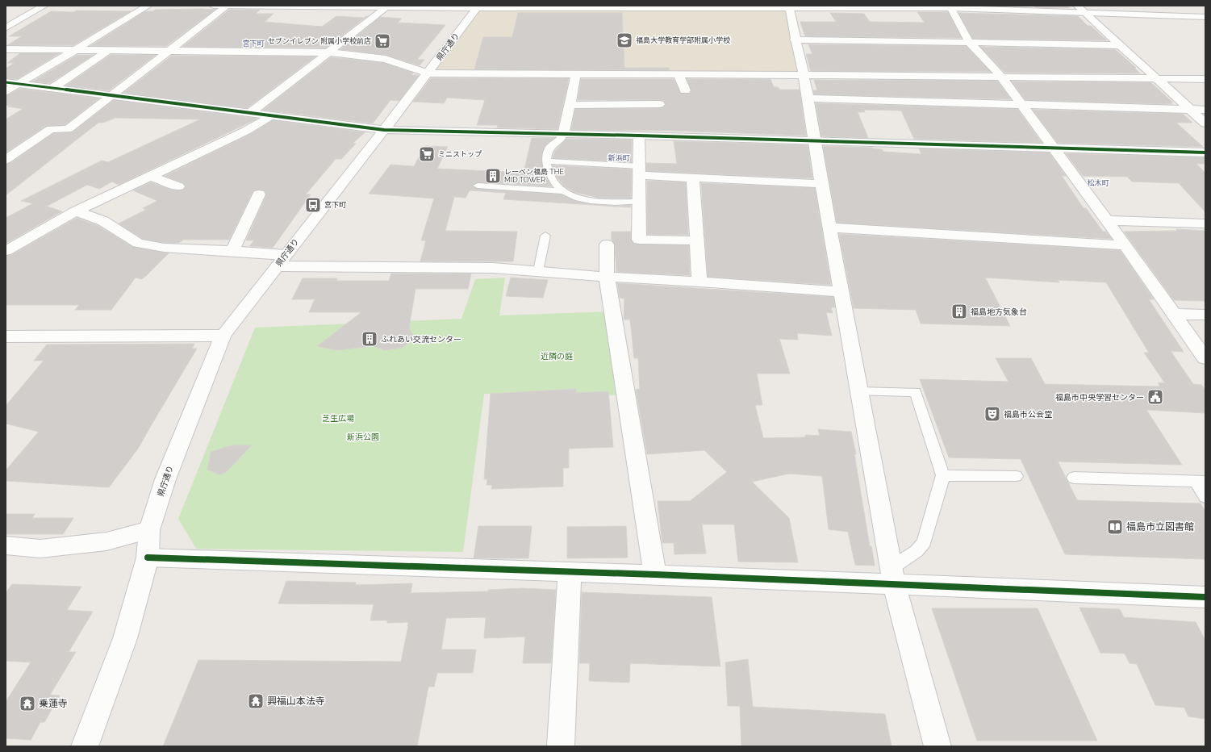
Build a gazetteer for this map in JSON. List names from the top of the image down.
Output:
{
  "streets": {
    "street": ["県庁通り"]
  },
  "districts": ["宮下町", "新浜町", "松木町"],
  "parks": ["近隣の庭", "芝生広場", "新浜公園"],
  "places": {
    "school or university": ["福島大学教育学部附属小学校"],
    "supermarket": ["セブンイレブン 附属小学校前店", "ミニストップ"],
    "building": ["レーベン福島 THE MID TOWER", "福島地方気象台", "ふれあい交流センター"],
    "bus stop": ["宮下町"],
    "public building": ["福島市中央学習センター"],
    "theatre": ["福島市公会堂"],
    "library": ["福島市立図書館"],
    "temple": ["興福山本法寺", "乗蓮寺"]
  }
}
